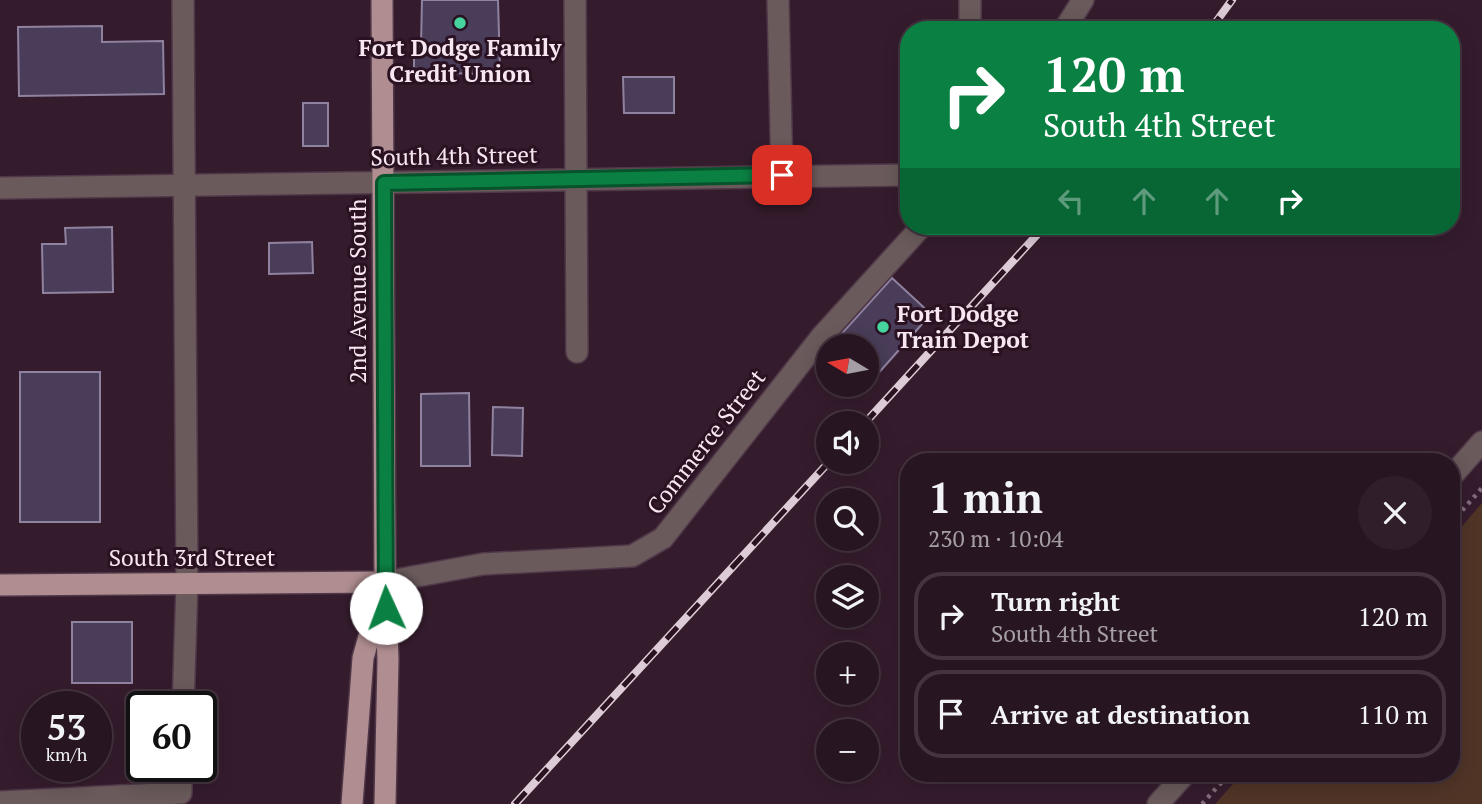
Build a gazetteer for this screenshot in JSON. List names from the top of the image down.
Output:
{
  "streets": {
    "main road": ["2nd Avenue South", "South 3rd Street"],
    "street": ["South 4th Street", "Commerce Street"]
  },
  "crossings": [
    ["South 4th Street", "2nd Avenue South"],
    ["2nd Avenue South", "Commerce Street"],
    ["2nd Avenue South", "South 3rd Street"],
    ["Commerce Street", "South 3rd Street"]
  ],
  "places": ["Fort Dodge Family Credit Union", "Fort Dodge Train Depot"],
  "north": "left",
  "page": {
    "turn": ["120 m", "South 4th Street"],
    "map_buttons": ["+", "−"],
    "heading": ["1 min", "230 m · 10:04"],
    "list": [
      {
        "name": "Turn right",
        "note": "South 4th Street",
        "value": "120 m"
      },
      {
        "name": "Arrive at destination",
        "value": "110 m"
      }
    ],
    "speed": "53 km/h",
    "limit": "60"
  }
}
